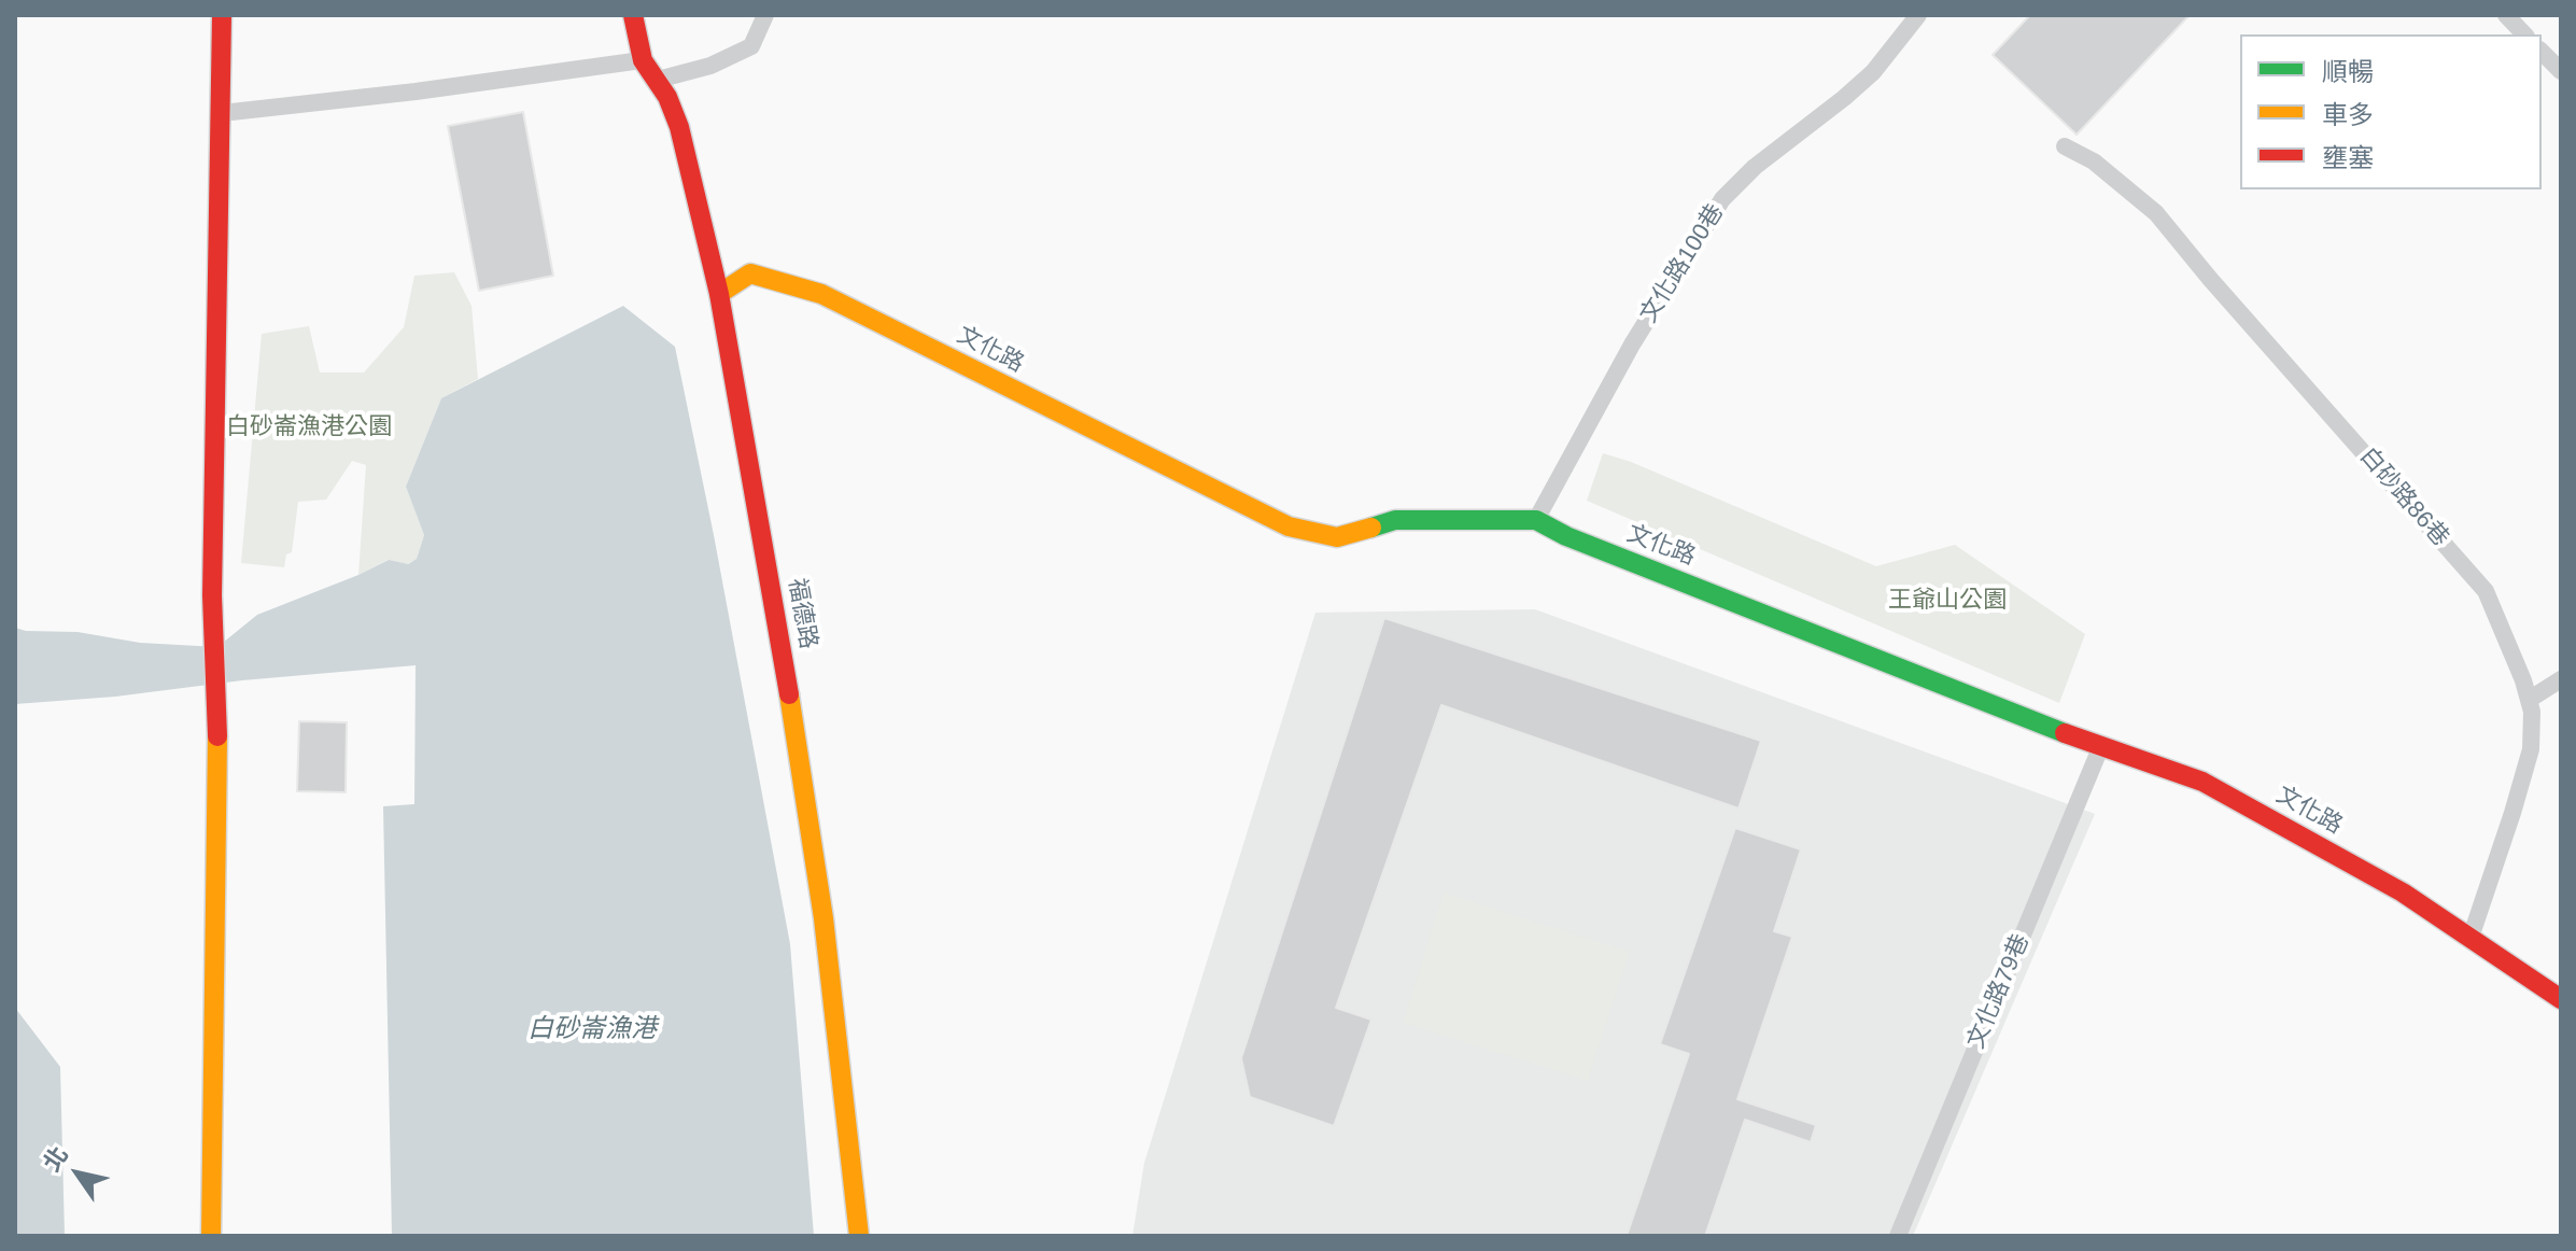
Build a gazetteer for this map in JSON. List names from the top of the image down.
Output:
{
  "streets": {
    "street": ["文化路", "福德路"],
    "lane": ["文化路100巷", "白砂路86巷", "文化路79巷"]
  },
  "crossings": [
    ["文化路100巷", "文化路"],
    ["文化路", "白砂路86巷"],
    ["文化路", "福德路"],
    ["文化路", "文化路79巷"]
  ],
  "water": ["白砂崙漁港"],
  "parks": ["白砂崙漁港公園", "王爺山公園"],
  "legend": ["順暢", "車多", "壅塞"],
  "north": "top left"
}
